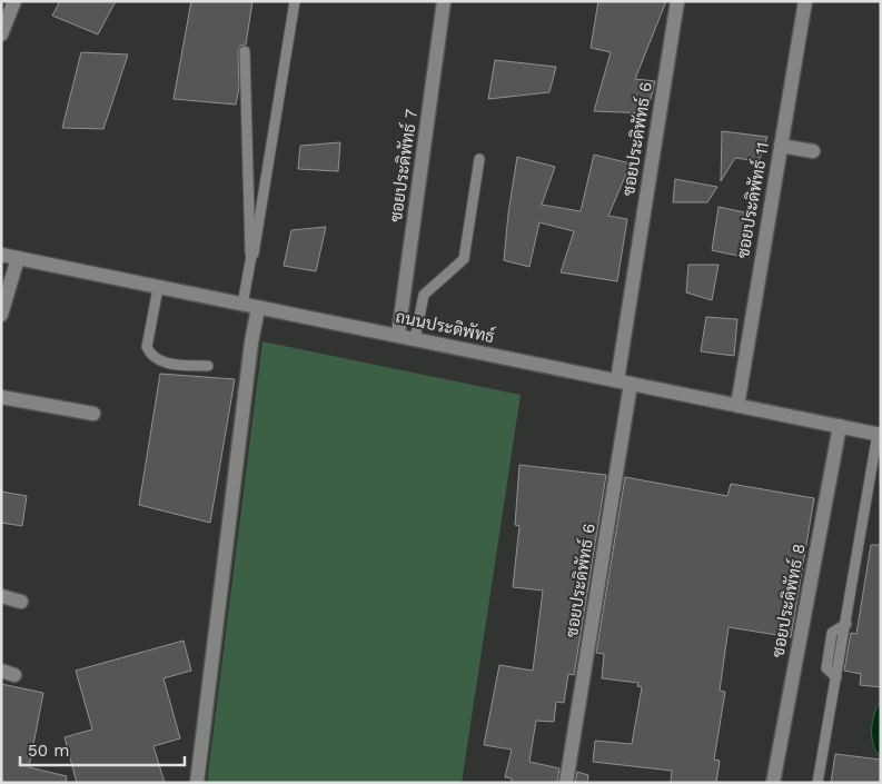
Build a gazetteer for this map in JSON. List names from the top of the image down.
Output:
{
  "streets": {
    "street": [
      "ซอยประดิพัทธ์ 6",
      "ซอยประดิพัทธ์ 7",
      "ซอยประดิพัทธ์ 11",
      "ถนนประดิพัทธ์",
      "ซอยประดิพัทธ์ 8"
    ]
  },
  "crossings": [
    ["ซอยประดิพัทธ์ 6", "ถนนประดิพัทธ์"],
    ["ซอยประดิพัทธ์ 7", "ถนนประดิพัทธ์"],
    ["ซอยประดิพัทธ์ 11", "ถนนประดิพัทธ์"],
    ["ถนนประดิพัทธ์", "ซอยประดิพัทธ์ 8"]
  ],
  "scale_bar": "50 m"
}
